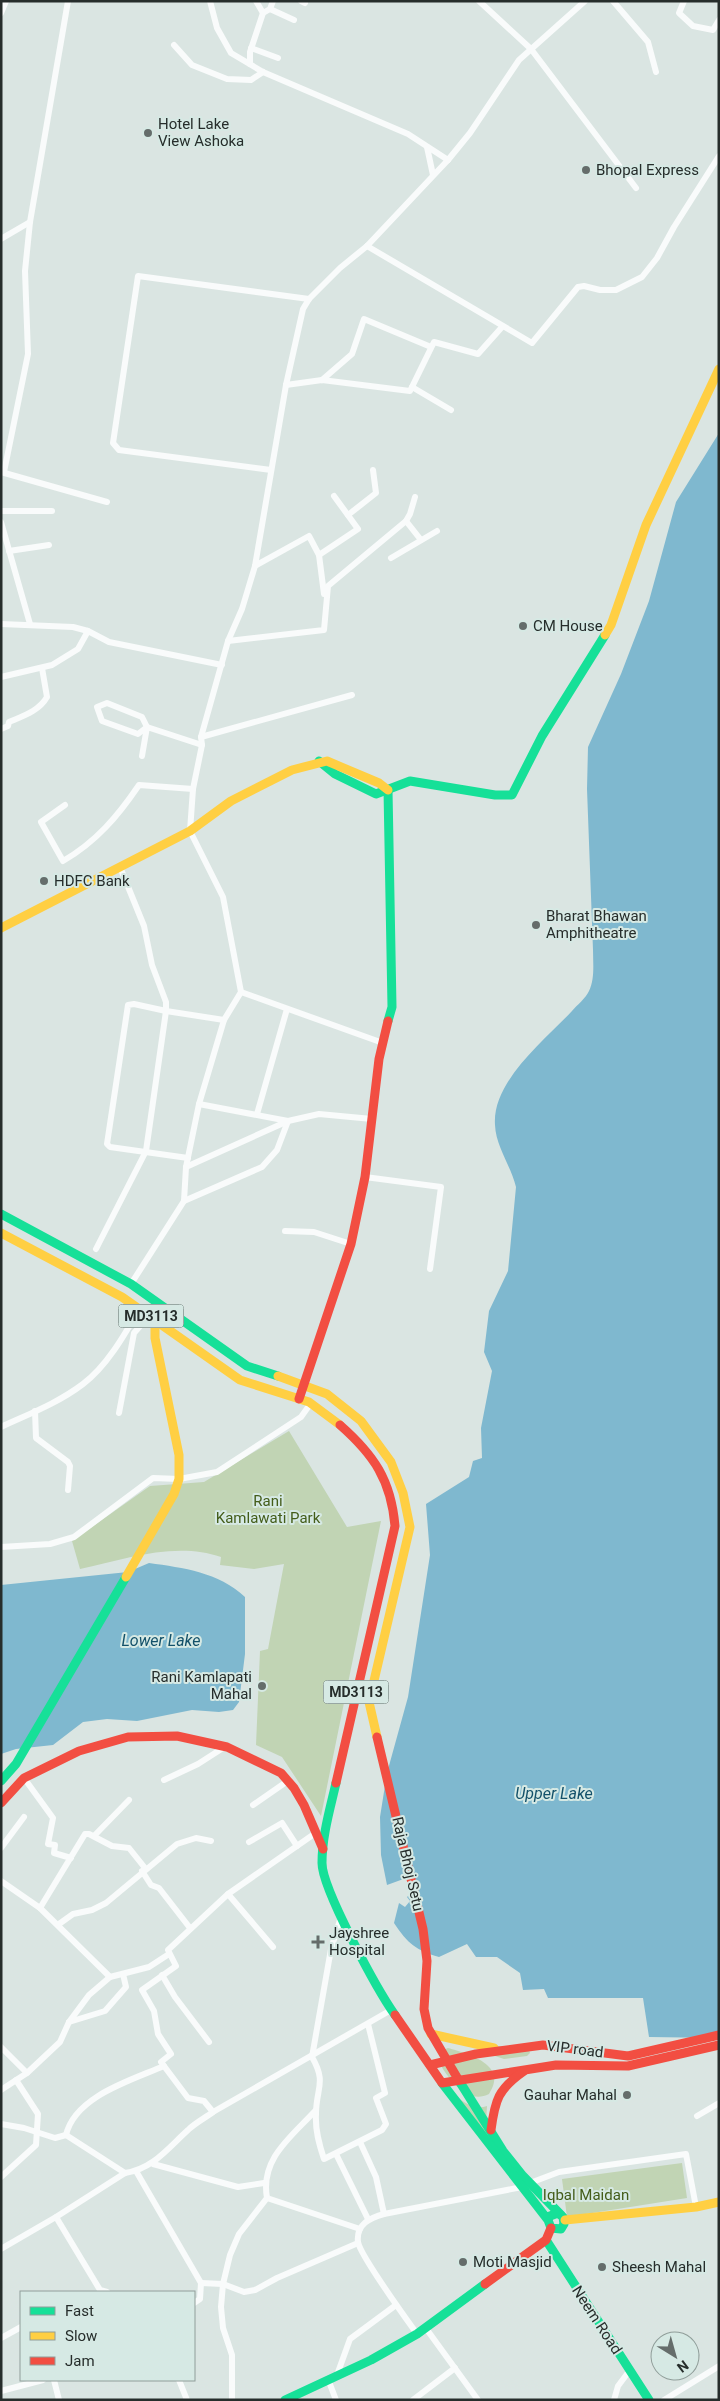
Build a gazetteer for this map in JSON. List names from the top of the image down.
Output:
{
  "streets": {
    "main road": [
      "MD3113",
      "Raja Bhoj Setu",
      "VIP road",
      "Neem Road"
    ]
  },
  "crossings": [
    ["MD3113", "Raja Bhoj Setu"]
  ],
  "water": ["Lower Lake", "Upper Lake"],
  "parks": ["Rani Kamlawati Park", "Iqbal Maidan"],
  "places": {
    "other": [
      "Hotel Lake View Ashoka",
      "Bhopal Express",
      "CM House",
      "HDFC Bank",
      "Bharat Bhawan Amphitheatre",
      "Rani Kamlapati Mahal",
      "Gauhar Mahal",
      "Moti Masjid",
      "Sheesh Mahal"
    ],
    "health": ["Jayshree Hospital"]
  },
  "legend": ["Fast", "Slow", "Jam"],
  "north": "bottom right"
}
